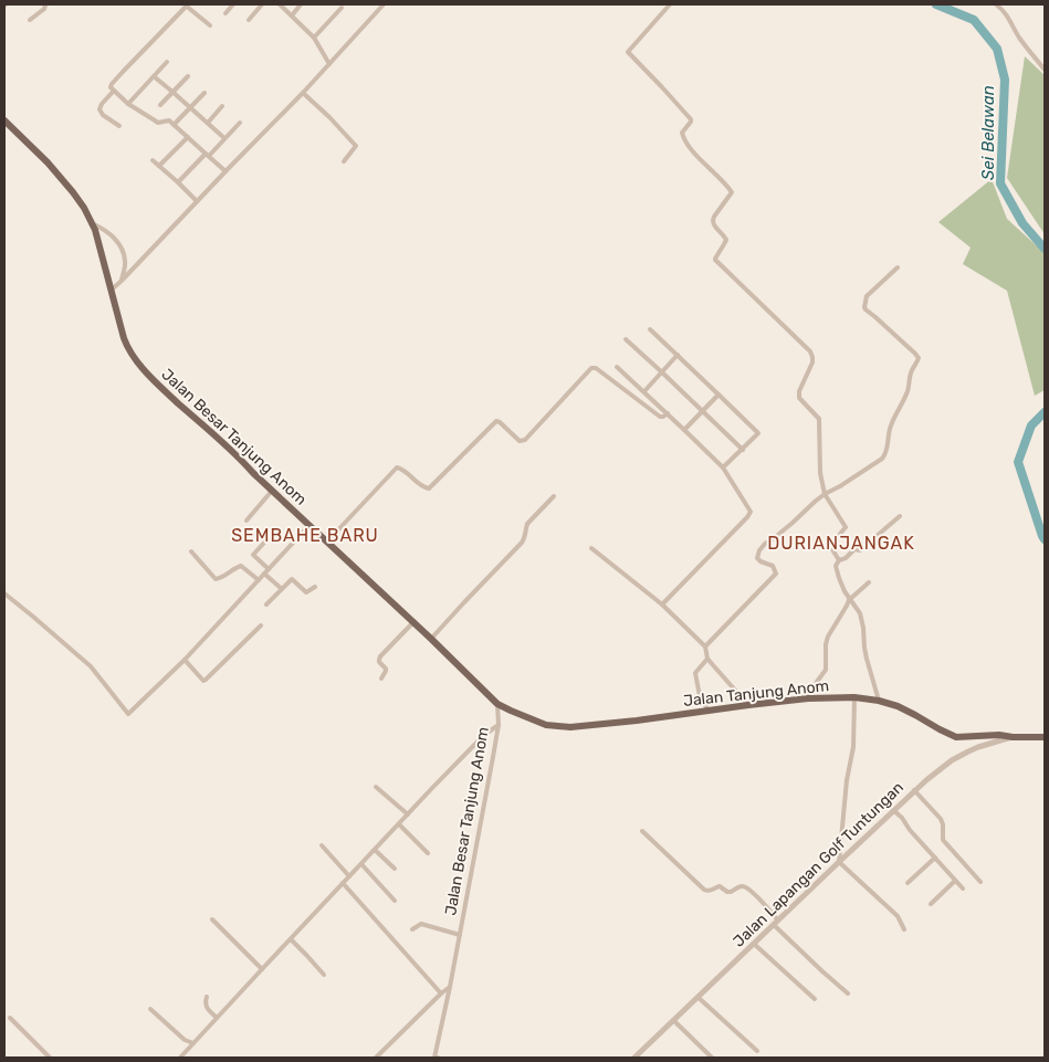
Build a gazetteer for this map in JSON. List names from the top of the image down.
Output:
{
  "streets": {
    "main road": ["Jalan Besar Tanjung Anom", "Jalan Tanjung Anom", "Jalan Lapangan Golf Tuntungan"]
  },
  "crossings": [
    ["Jalan Besar Tanjung Anom", "Jalan Tanjung Anom"],
    ["Jalan Tanjung Anom", "Jalan Lapangan Golf Tuntungan"]
  ],
  "districts": ["SEMBAHE BARU", "DURIANJANGAK"],
  "water": ["Sei Belawan"]
}
